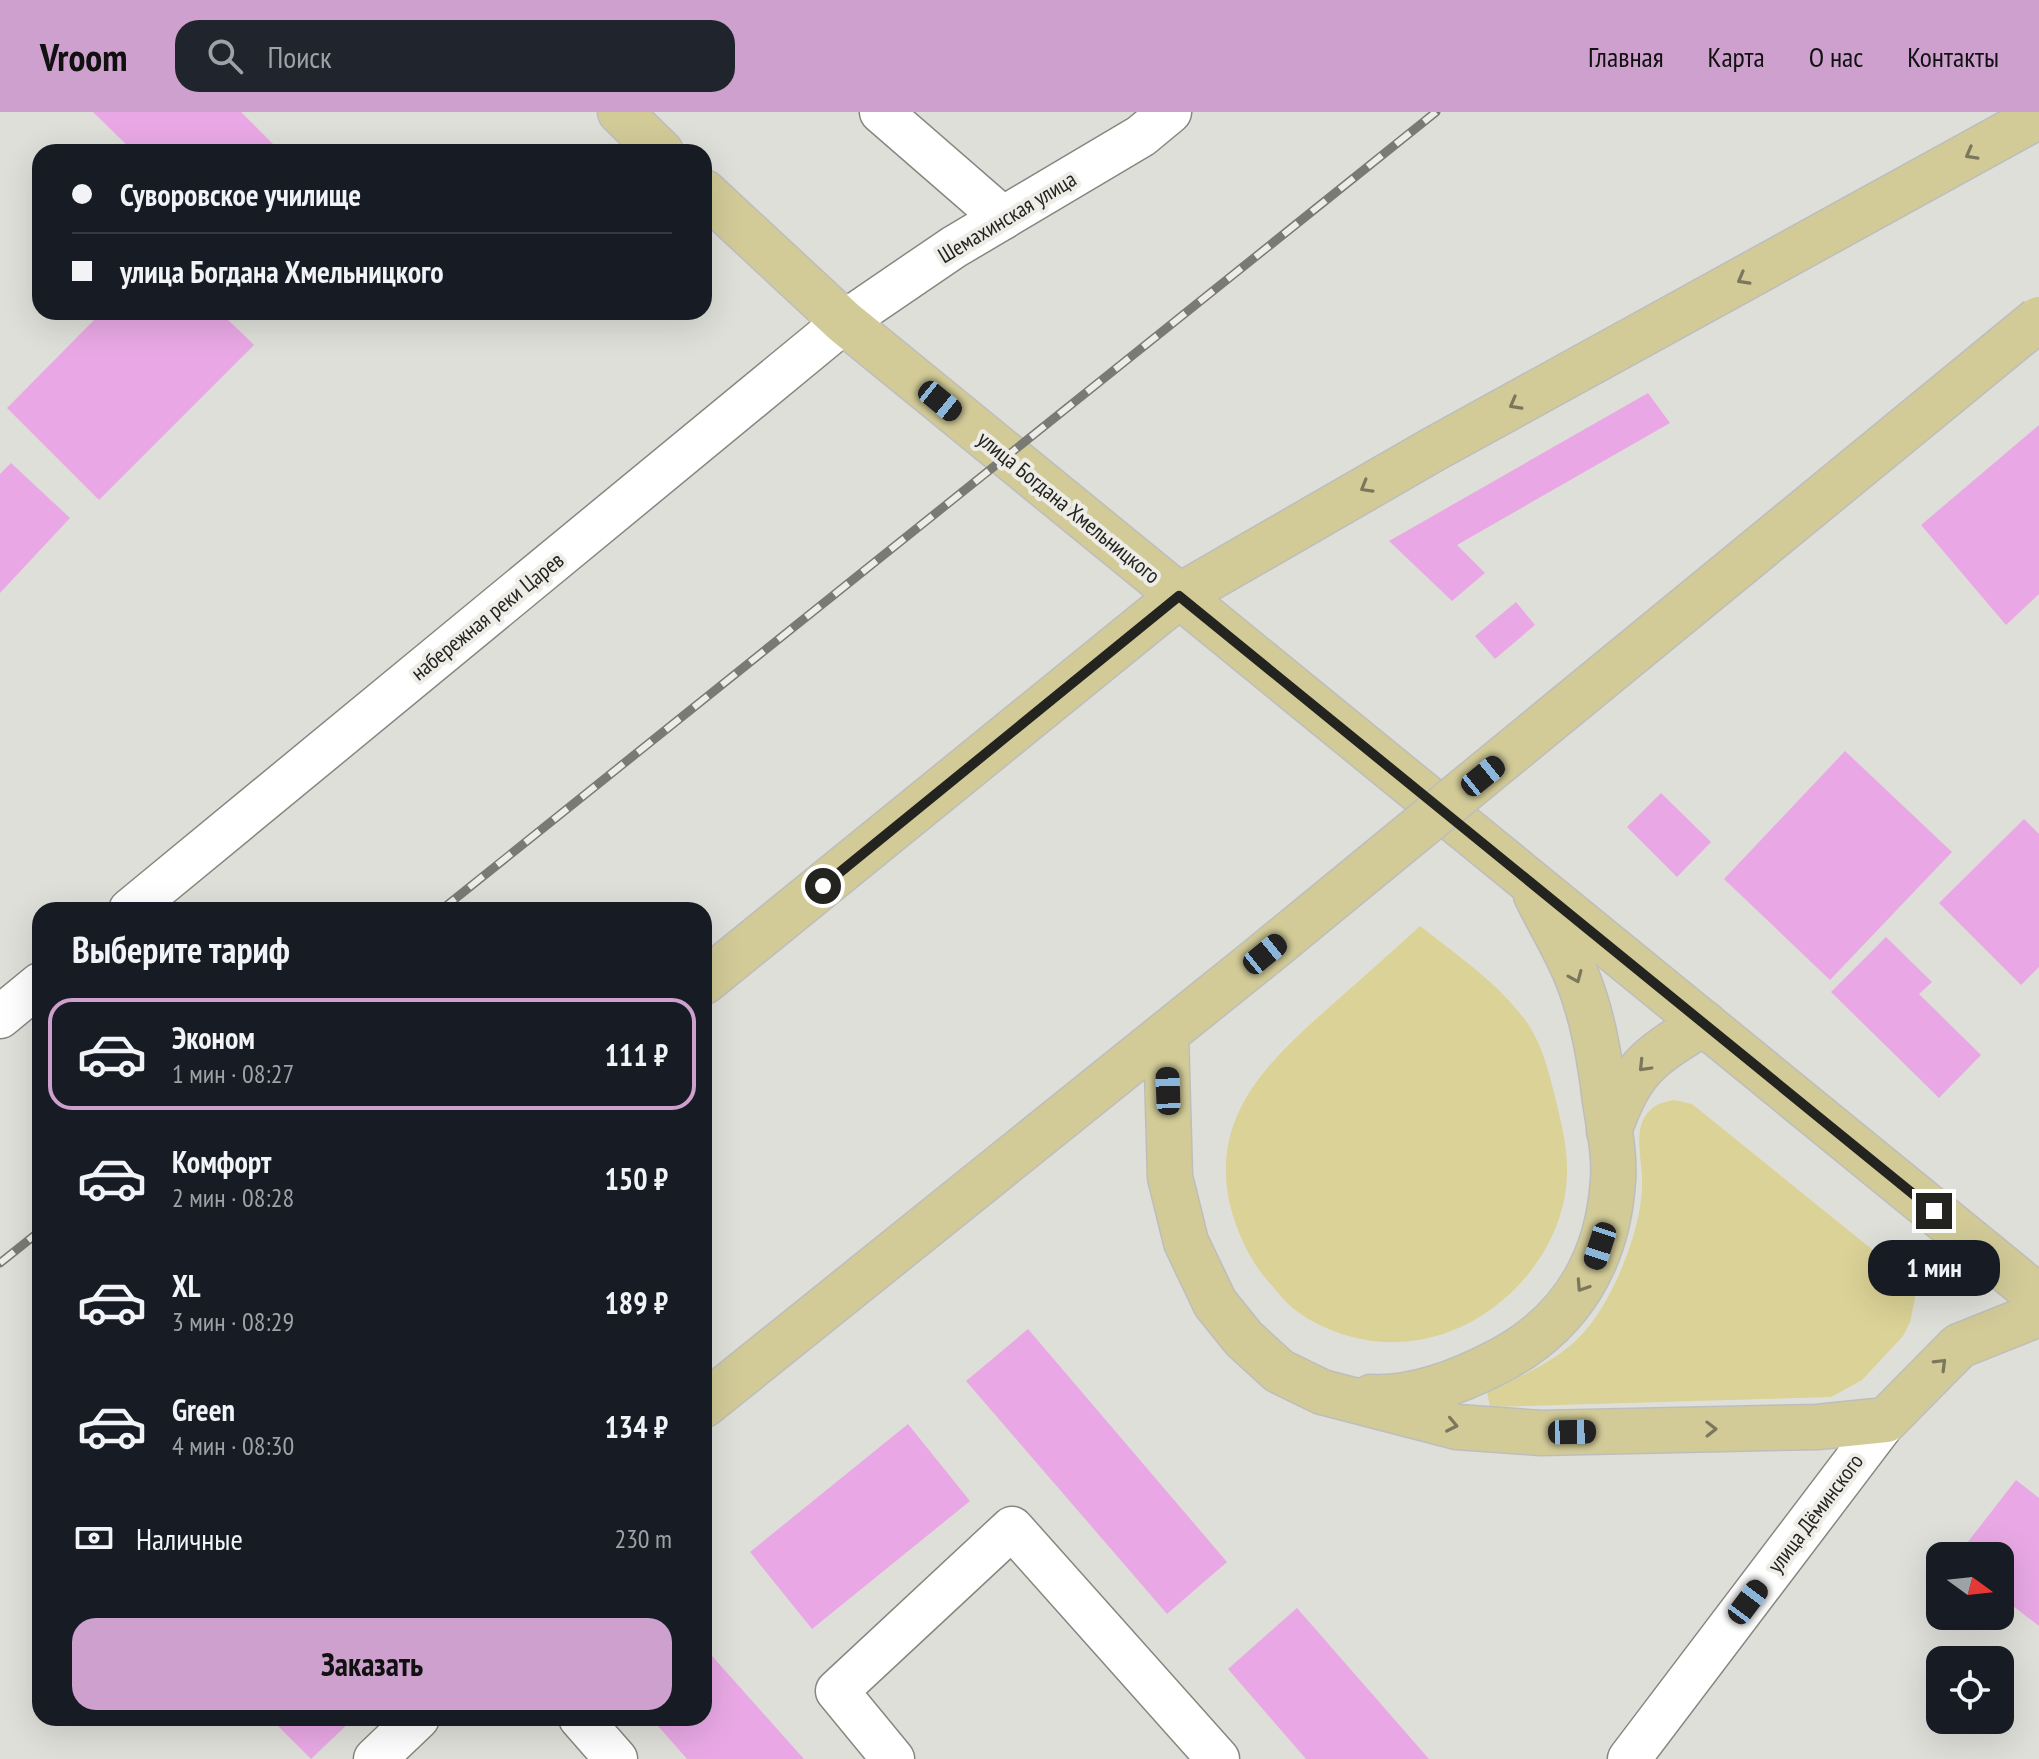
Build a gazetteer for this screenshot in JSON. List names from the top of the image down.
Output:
{
  "streets": {
    "main road": ["улица Богдана Хмельницкого"],
    "street": ["Шемахинская улица", "набережная реки Царев", "улица Дёминского"]
  },
  "crossings": [
    ["Шемахинская улица", "улица Богдана Хмельницкого"],
    ["Шемахинская улица", "набережная реки Царев"],
    ["улица Богдана Хмельницкого", "набережная реки Царев"]
  ],
  "north": "right",
  "page": {
    "header": "Vroom",
    "search": "Поиск",
    "nav": [
      "Главная",
      "Карта",
      "О нас",
      "Контакты"
    ],
    "banner": ["Суворовское училище", "улица Богдана Хмельницкого"],
    "heading": "Выберите тариф",
    "list": [
      {
        "name": "Эконом",
        "note": "1 мин · 08:27",
        "value": "111 ₽"
      },
      {
        "name": "Комфорт",
        "note": "2 мин · 08:28",
        "value": "150 ₽"
      },
      {
        "name": "XL",
        "note": "3 мин · 08:29",
        "value": "189 ₽"
      },
      {
        "name": "Green",
        "note": "4 мин · 08:30",
        "value": "134 ₽"
      }
    ],
    "bubble": "1 мин",
    "pay": ["Наличные", "230 m"],
    "buttons": "Заказать"
  }
}
